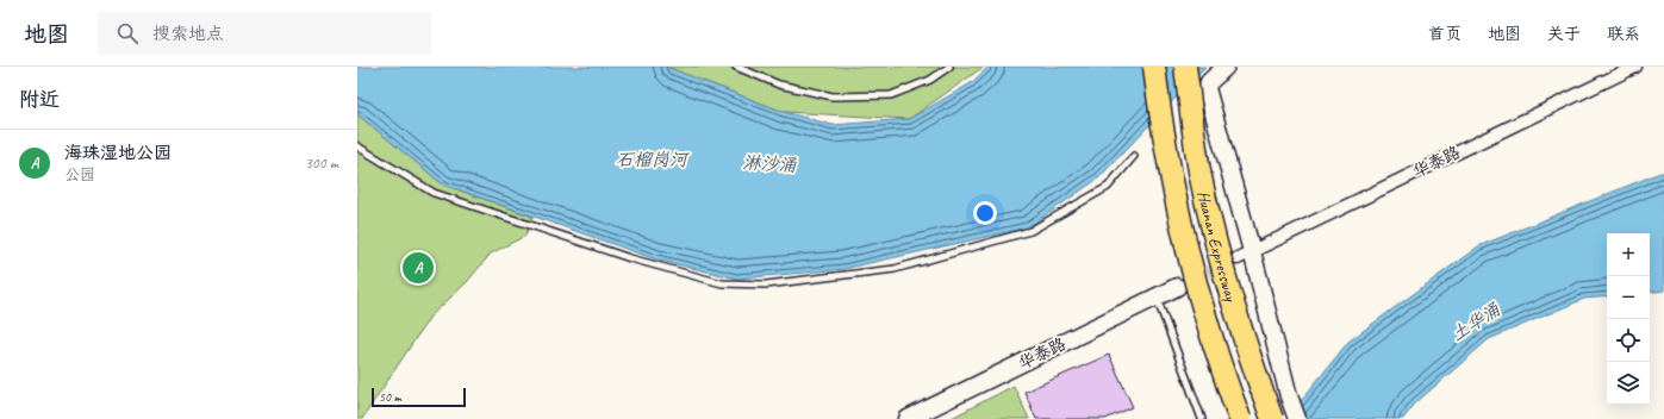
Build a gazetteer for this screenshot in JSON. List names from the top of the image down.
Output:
{
  "streets": {
    "highway": ["Huanan Expressway"],
    "street": ["华泰路"]
  },
  "water": ["石榴岗河", "淋沙涌", "土华涌"],
  "scale_bar": "50 m",
  "page": {
    "header": "地图",
    "search": "搜索地点",
    "nav": [
      "首页",
      "地图",
      "关于",
      "联系"
    ],
    "heading": "附近",
    "list": [
      {
        "mark": "A",
        "name": "海珠湿地公园",
        "note": "公园",
        "value": "300 m"
      }
    ],
    "map_buttons": ["+", "−"],
    "pins": "A",
    "scale": "50 m"
  }
}
